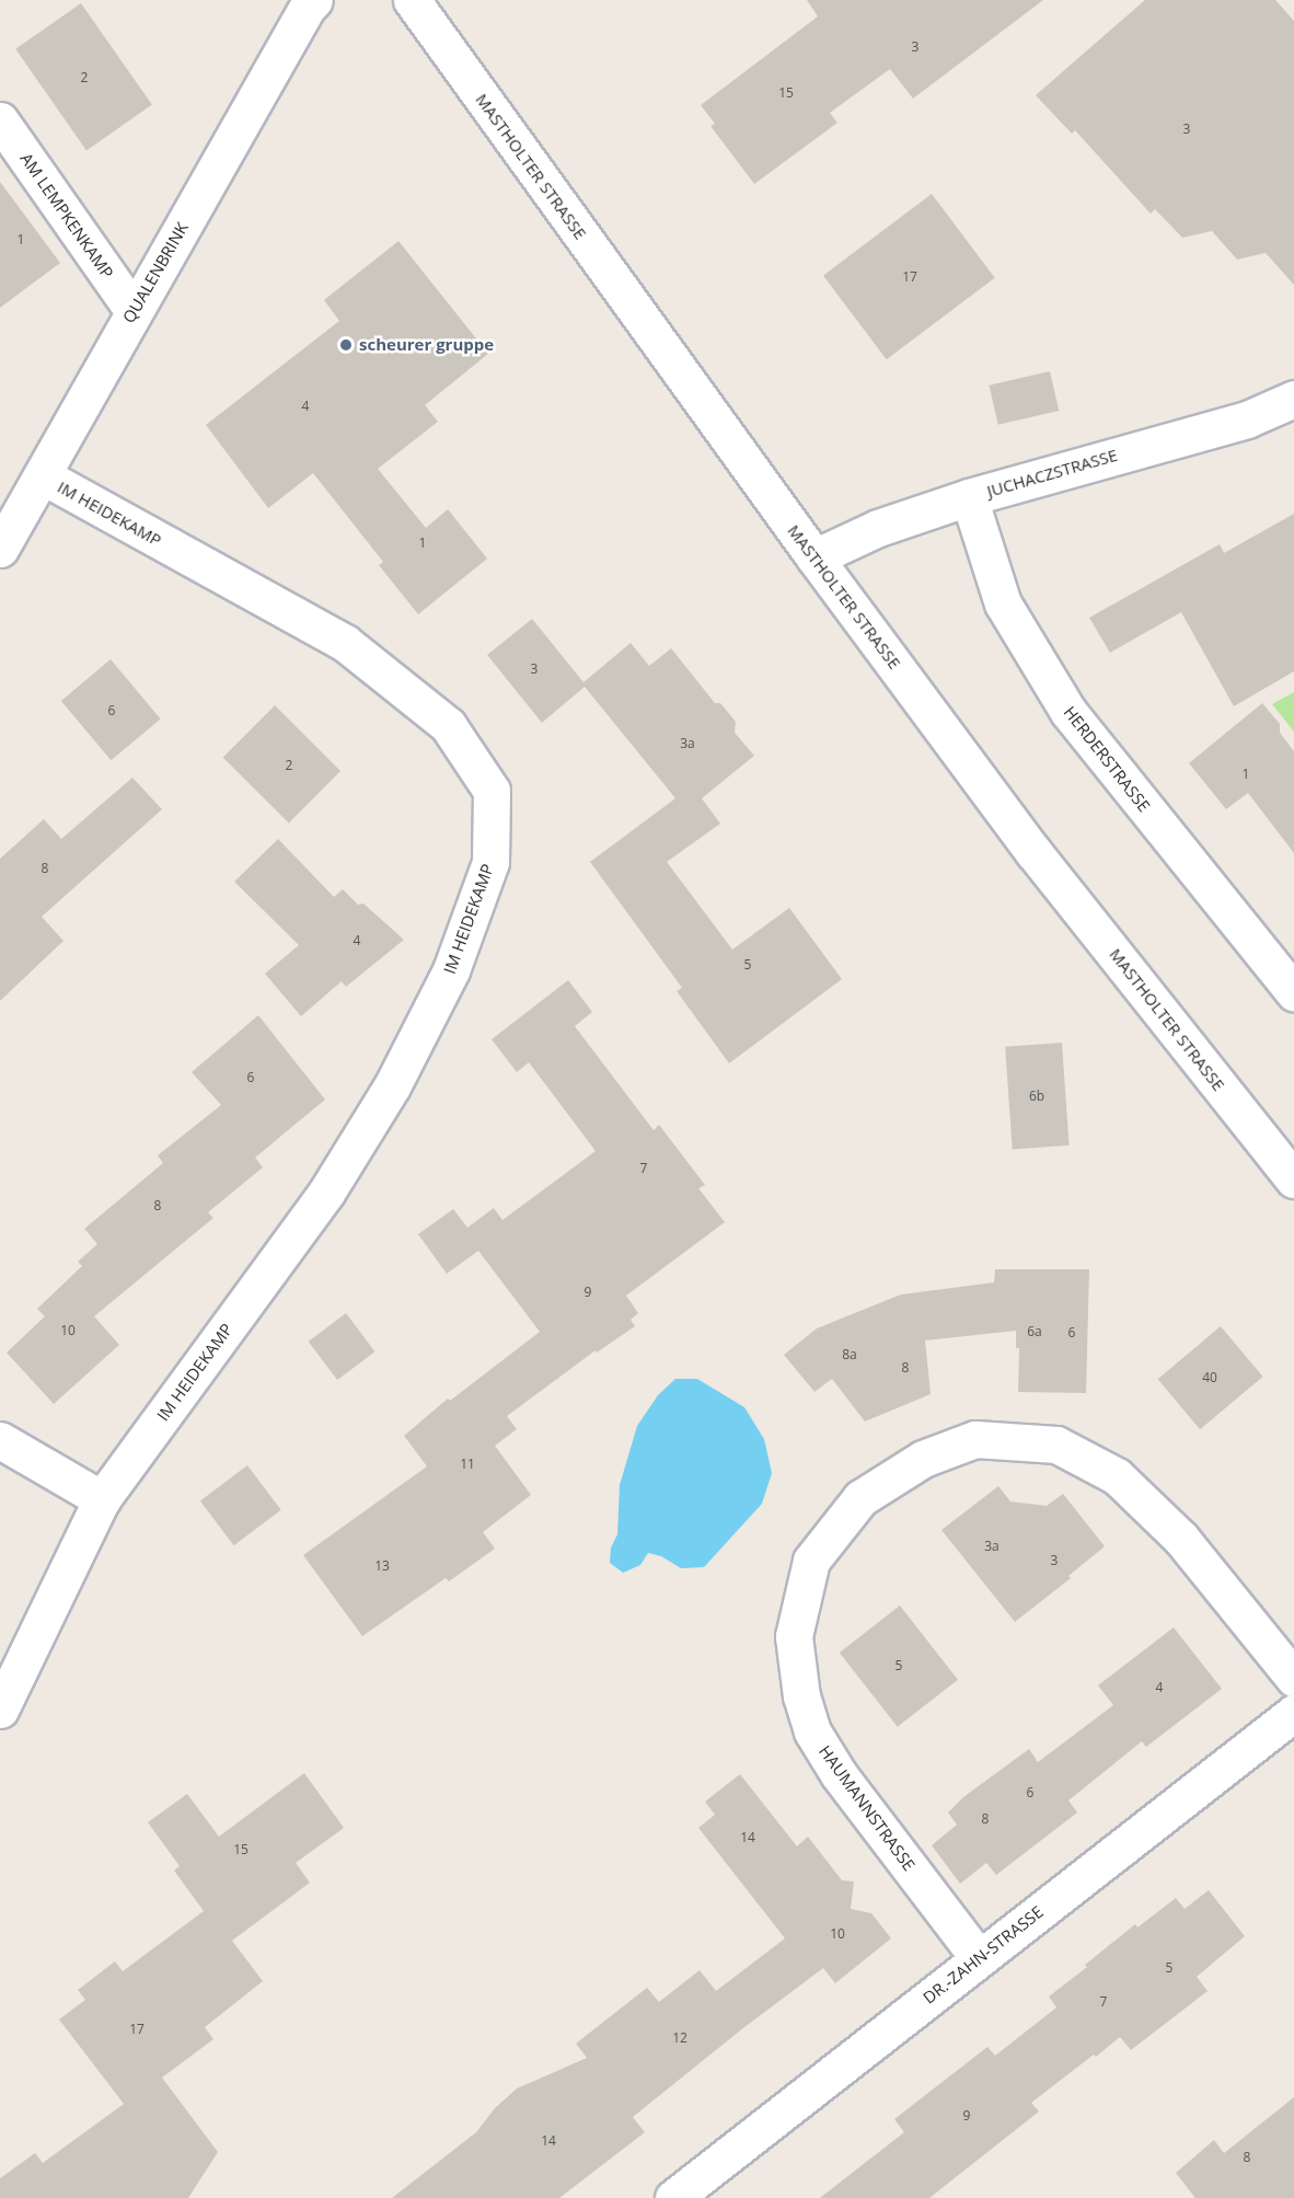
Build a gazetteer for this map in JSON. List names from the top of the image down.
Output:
{
  "streets": {
    "street": [
      "MASTHOLTER STRASSE",
      "AM LEMPKENKAMP",
      "QUALENBRINK",
      "JUCHACZSTRASSE",
      "IM HEIDEKAMP",
      "HERDERSTRASSE",
      "HAUMANNSTRASSE",
      "DR.-ZAHN-STRASSE"
    ]
  },
  "crossings": [
    ["MASTHOLTER STRASSE", "JUCHACZSTRASSE"],
    ["AM LEMPKENKAMP", "QUALENBRINK"],
    ["QUALENBRINK", "IM HEIDEKAMP"],
    ["JUCHACZSTRASSE", "HERDERSTRASSE"],
    ["HAUMANNSTRASSE", "DR.-ZAHN-STRASSE"]
  ],
  "places": ["scheurer gruppe"],
  "house_numbers": [
    "3",
    "2",
    "15",
    "3",
    "1",
    "17",
    "4",
    "1",
    "3",
    "6",
    "3a",
    "2",
    "1",
    "8",
    "4",
    "5",
    "6",
    "6b",
    "7",
    "8",
    "9",
    "10",
    "6a",
    "6",
    "8a",
    "8",
    "40",
    "11",
    "3a",
    "3",
    "13",
    "5",
    "4",
    "6",
    "8",
    "14",
    "15",
    "10",
    "5",
    "7",
    "17",
    "12",
    "9",
    "14",
    "8"
  ]
}
